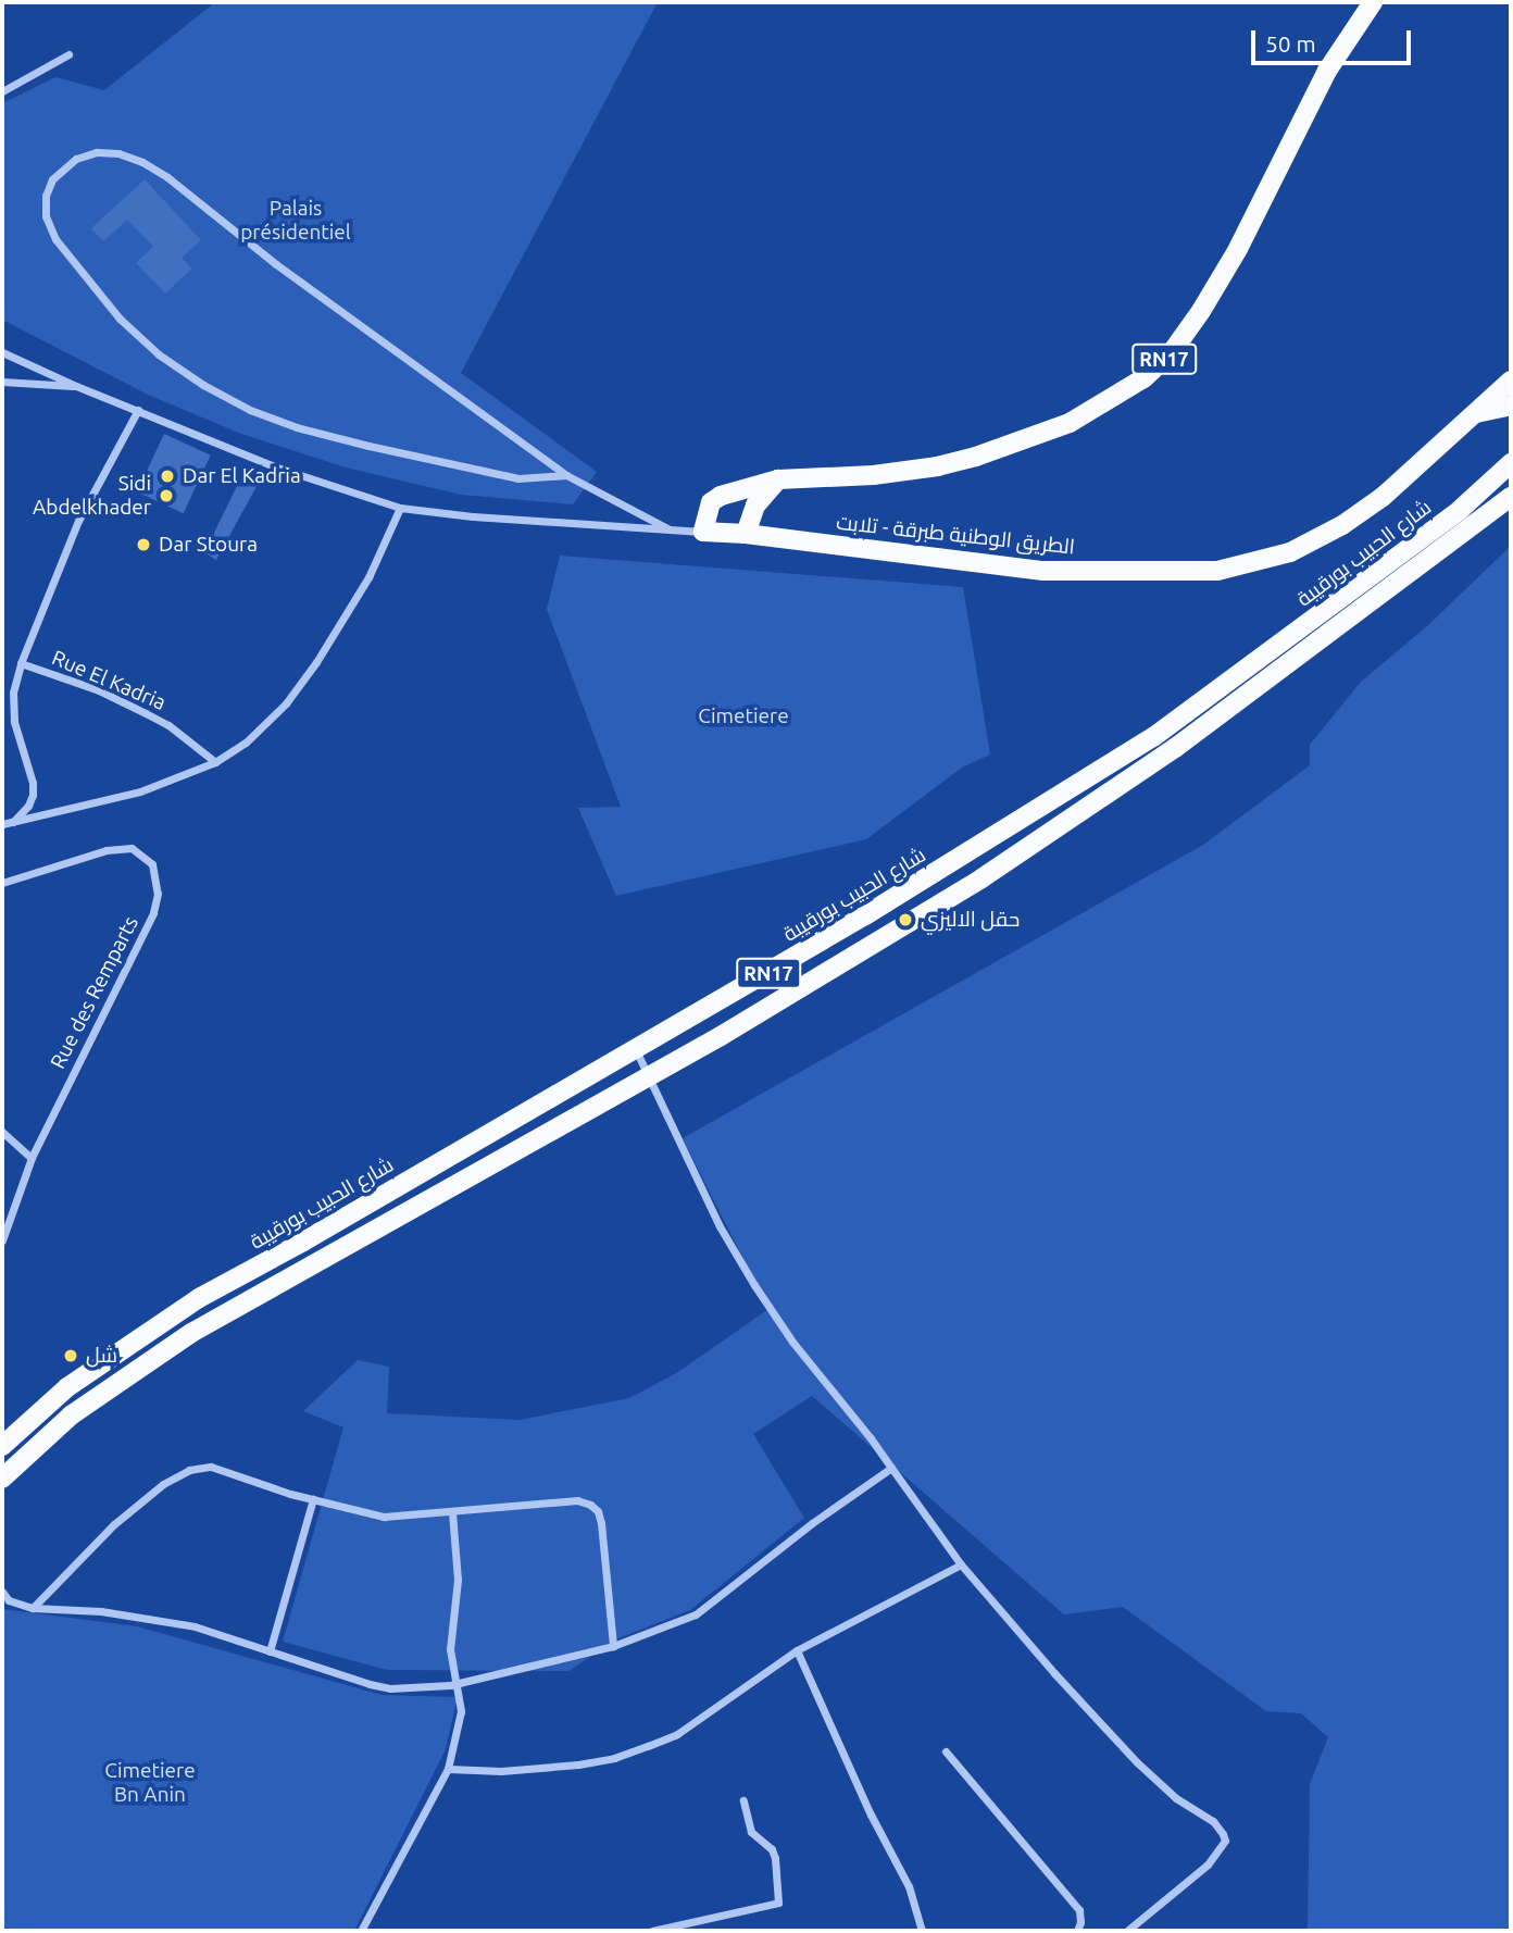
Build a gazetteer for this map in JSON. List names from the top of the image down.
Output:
{
  "streets": {
    "main road": ["RN17", "الطريق الوطنية طبرقة - تلابت", "شارع الحبيب بورقيبة"],
    "street": ["Rue El Kadria", "Rue des Remparts"]
  },
  "crossings": [
    ["RN17", "الطريق الوطنية طبرقة - تلابت"]
  ],
  "parks": ["Palais présidentiel", "Cimetiere", "Cimetiere Bn Anin"],
  "places": [
    "Dar El Kadria",
    "Sidi Abdelkhader",
    "Dar Stoura",
    "حقل الاليزي",
    "شل"
  ],
  "scale_bar": "50 m"
}
